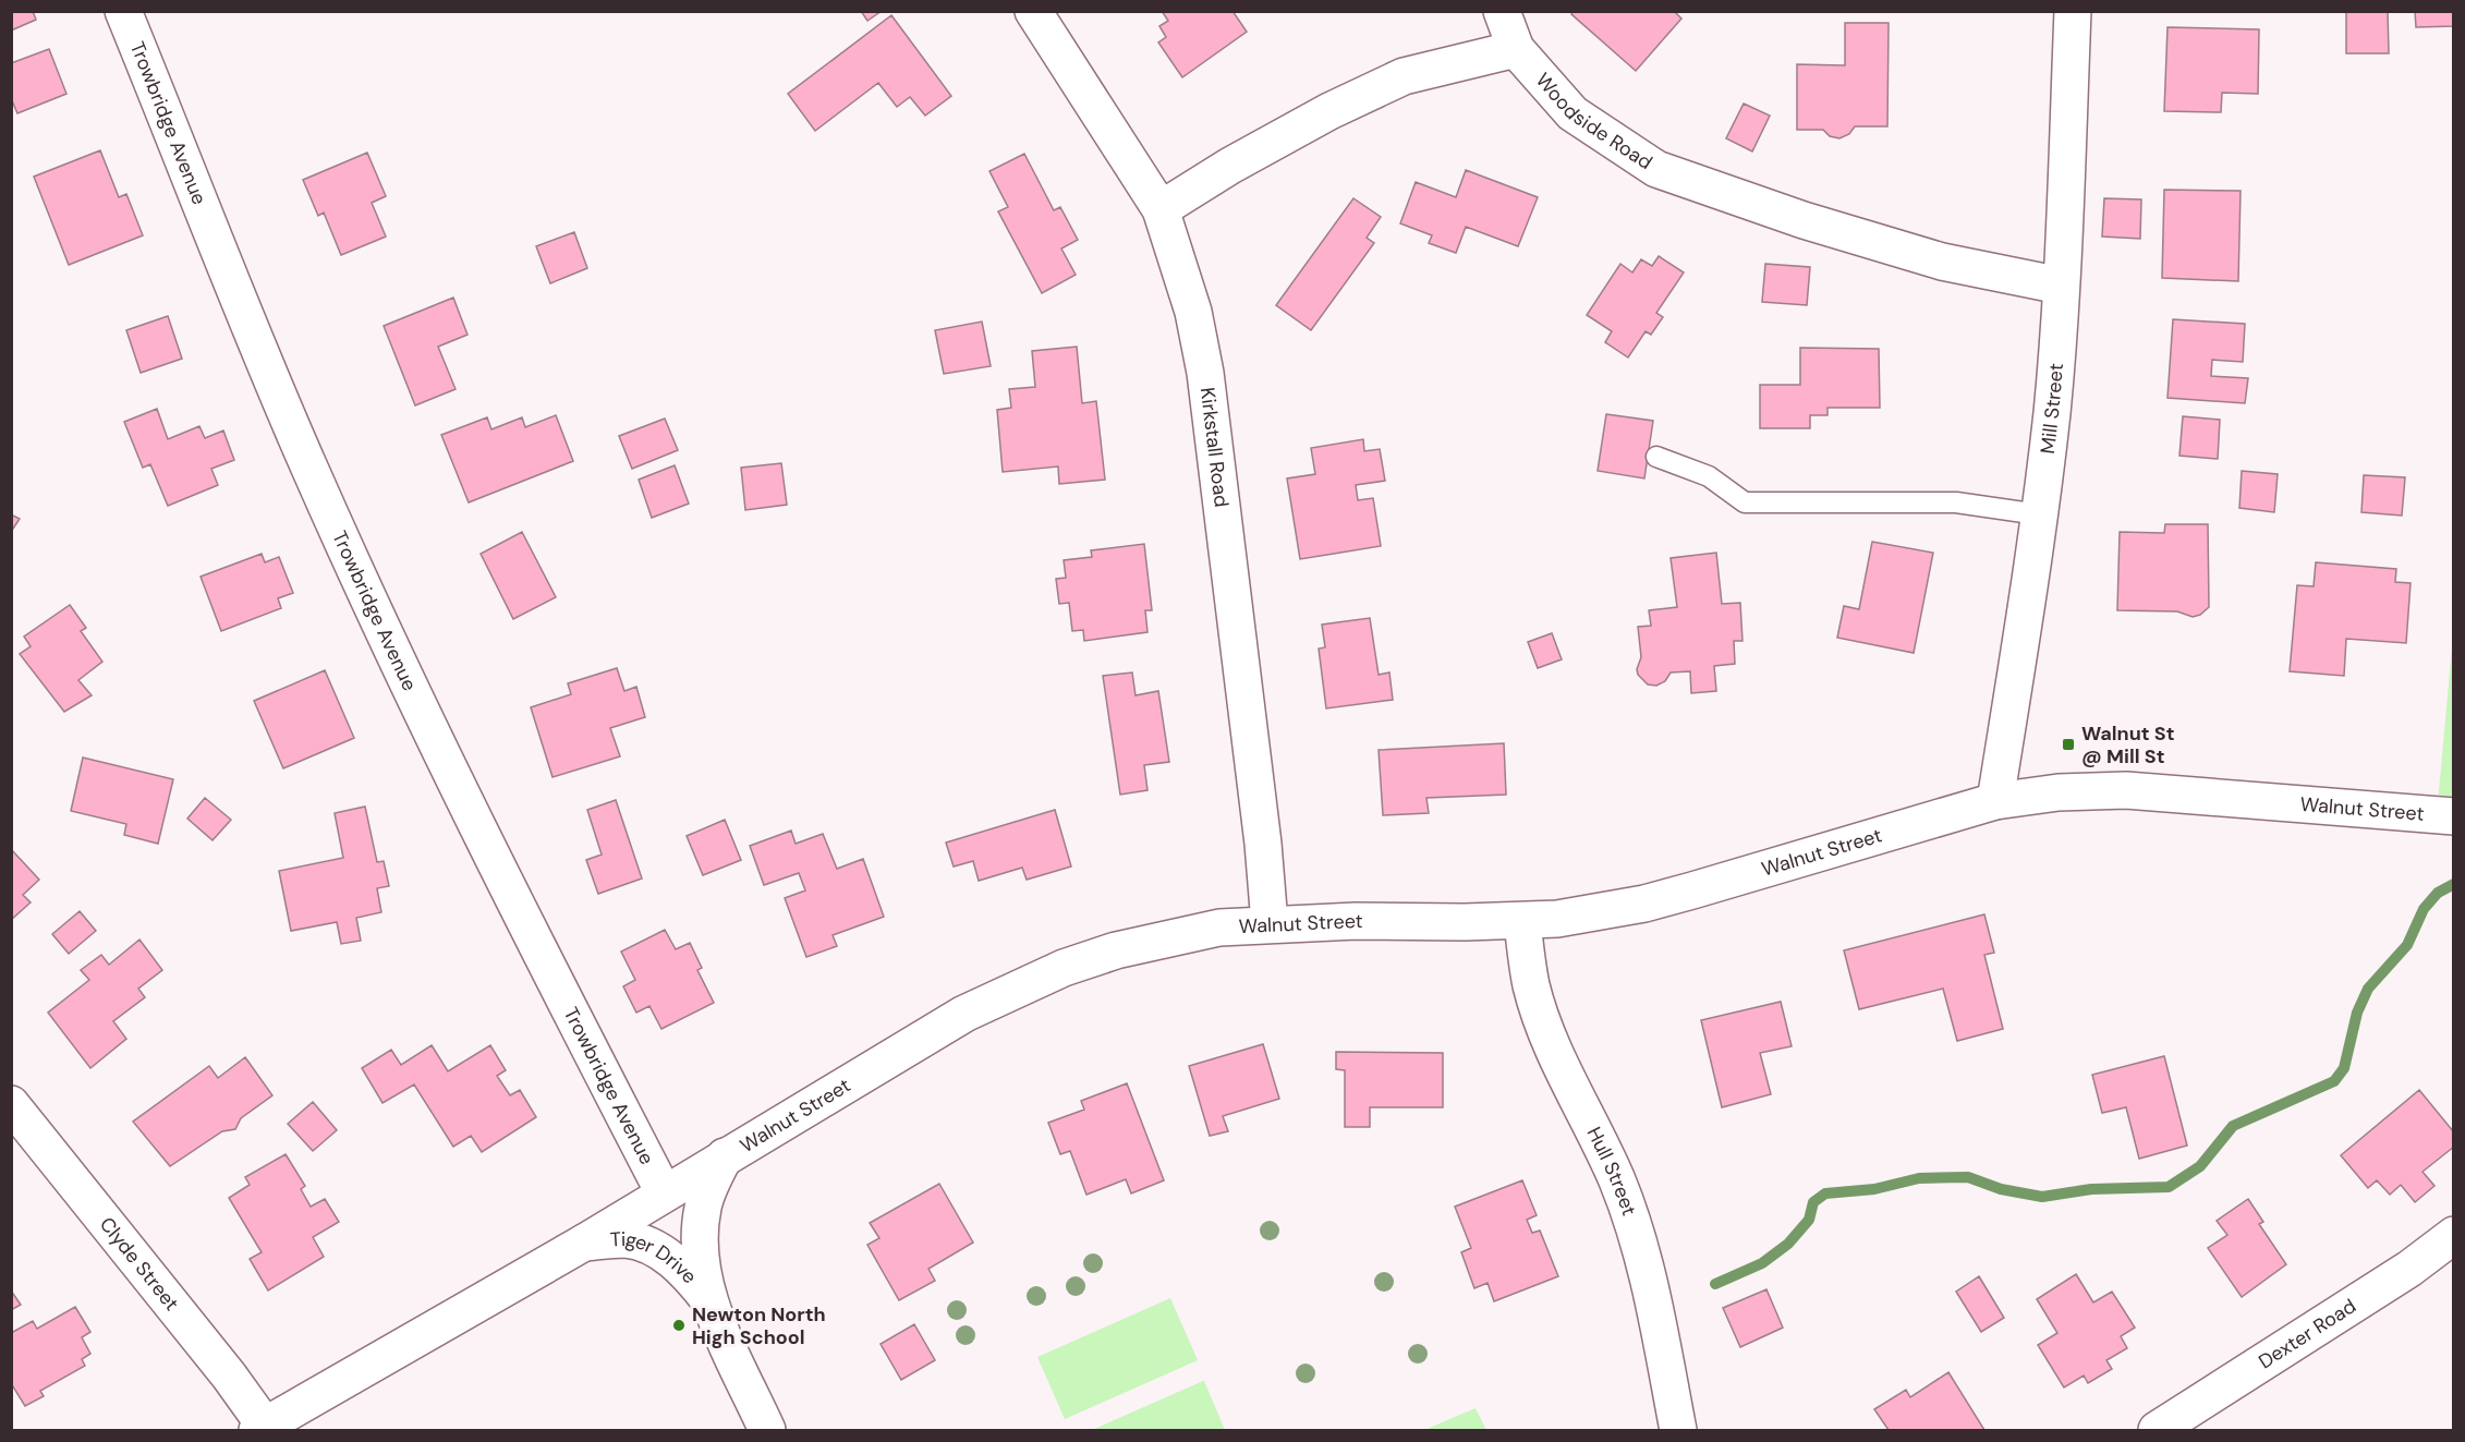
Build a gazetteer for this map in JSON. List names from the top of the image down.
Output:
{
  "streets": {
    "street": [
      "Woodside Road",
      "Trowbridge Avenue",
      "Mill Street",
      "Kirkstall Road",
      "Walnut Street",
      "Hull Street",
      "Clyde Street",
      "Tiger Drive",
      "Dexter Road"
    ]
  },
  "crossings": [
    ["Woodside Road", "Mill Street"],
    ["Trowbridge Avenue", "Walnut Street"],
    ["Mill Street", "Walnut Street"],
    ["Kirkstall Road", "Walnut Street"],
    ["Walnut Street", "Hull Street"],
    ["Walnut Street", "Clyde Street"],
    ["Walnut Street", "Tiger Drive"]
  ],
  "places": {
    "transit": ["Walnut St @ Mill St"],
    "other": ["Newton North High School"]
  }
}
